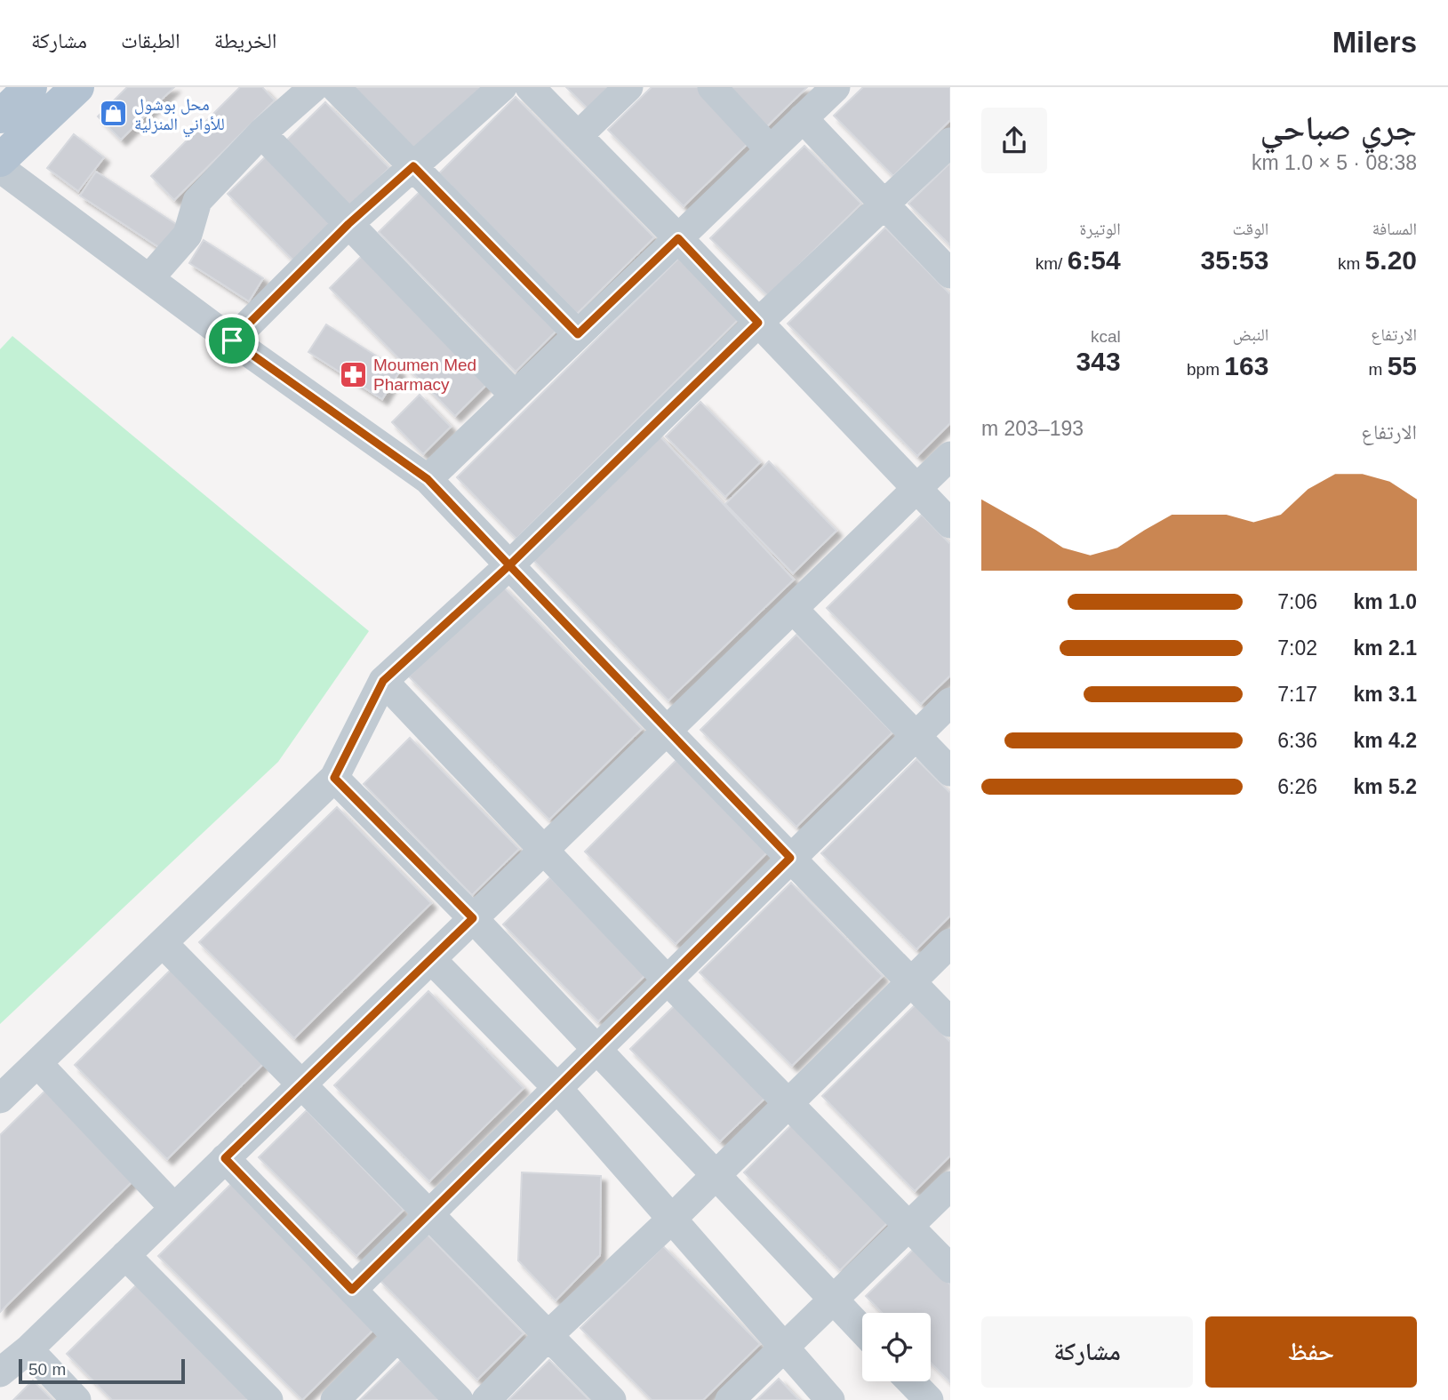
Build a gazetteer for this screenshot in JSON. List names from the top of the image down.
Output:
{
  "places": {
    "shop": ["محل بوشول للأواني المنزلية"],
    "pharmacy": ["Moumen Med Pharmacy"]
  },
  "scale_bar": "50 m",
  "page": {
    "header": "Milers",
    "nav": ["الخريطة", "الطبقات", "مشاركة"],
    "heading": ["جري صباحي", "08:38 · 5 × 1.0 km"],
    "stats": [
      ["المسافة", "5.20 km"],
      ["الوقت", "35:53"],
      ["الوتيرة", "6:54 /km"],
      ["الارتفاع", "55 m"],
      ["النبض", "163 bpm"],
      ["kcal", "343"]
    ],
    "chart": ["الارتفاع", "193–203 m"],
    "list": [
      {
        "name": "1.0 km",
        "note": "7:06"
      },
      {
        "name": "2.1 km",
        "note": "7:02"
      },
      {
        "name": "3.1 km",
        "note": "7:17"
      },
      {
        "name": "4.2 km",
        "note": "6:36"
      },
      {
        "name": "5.2 km",
        "note": "6:26"
      }
    ],
    "buttons": ["حفظ", "مشاركة"],
    "scale": "50 m"
  }
}
